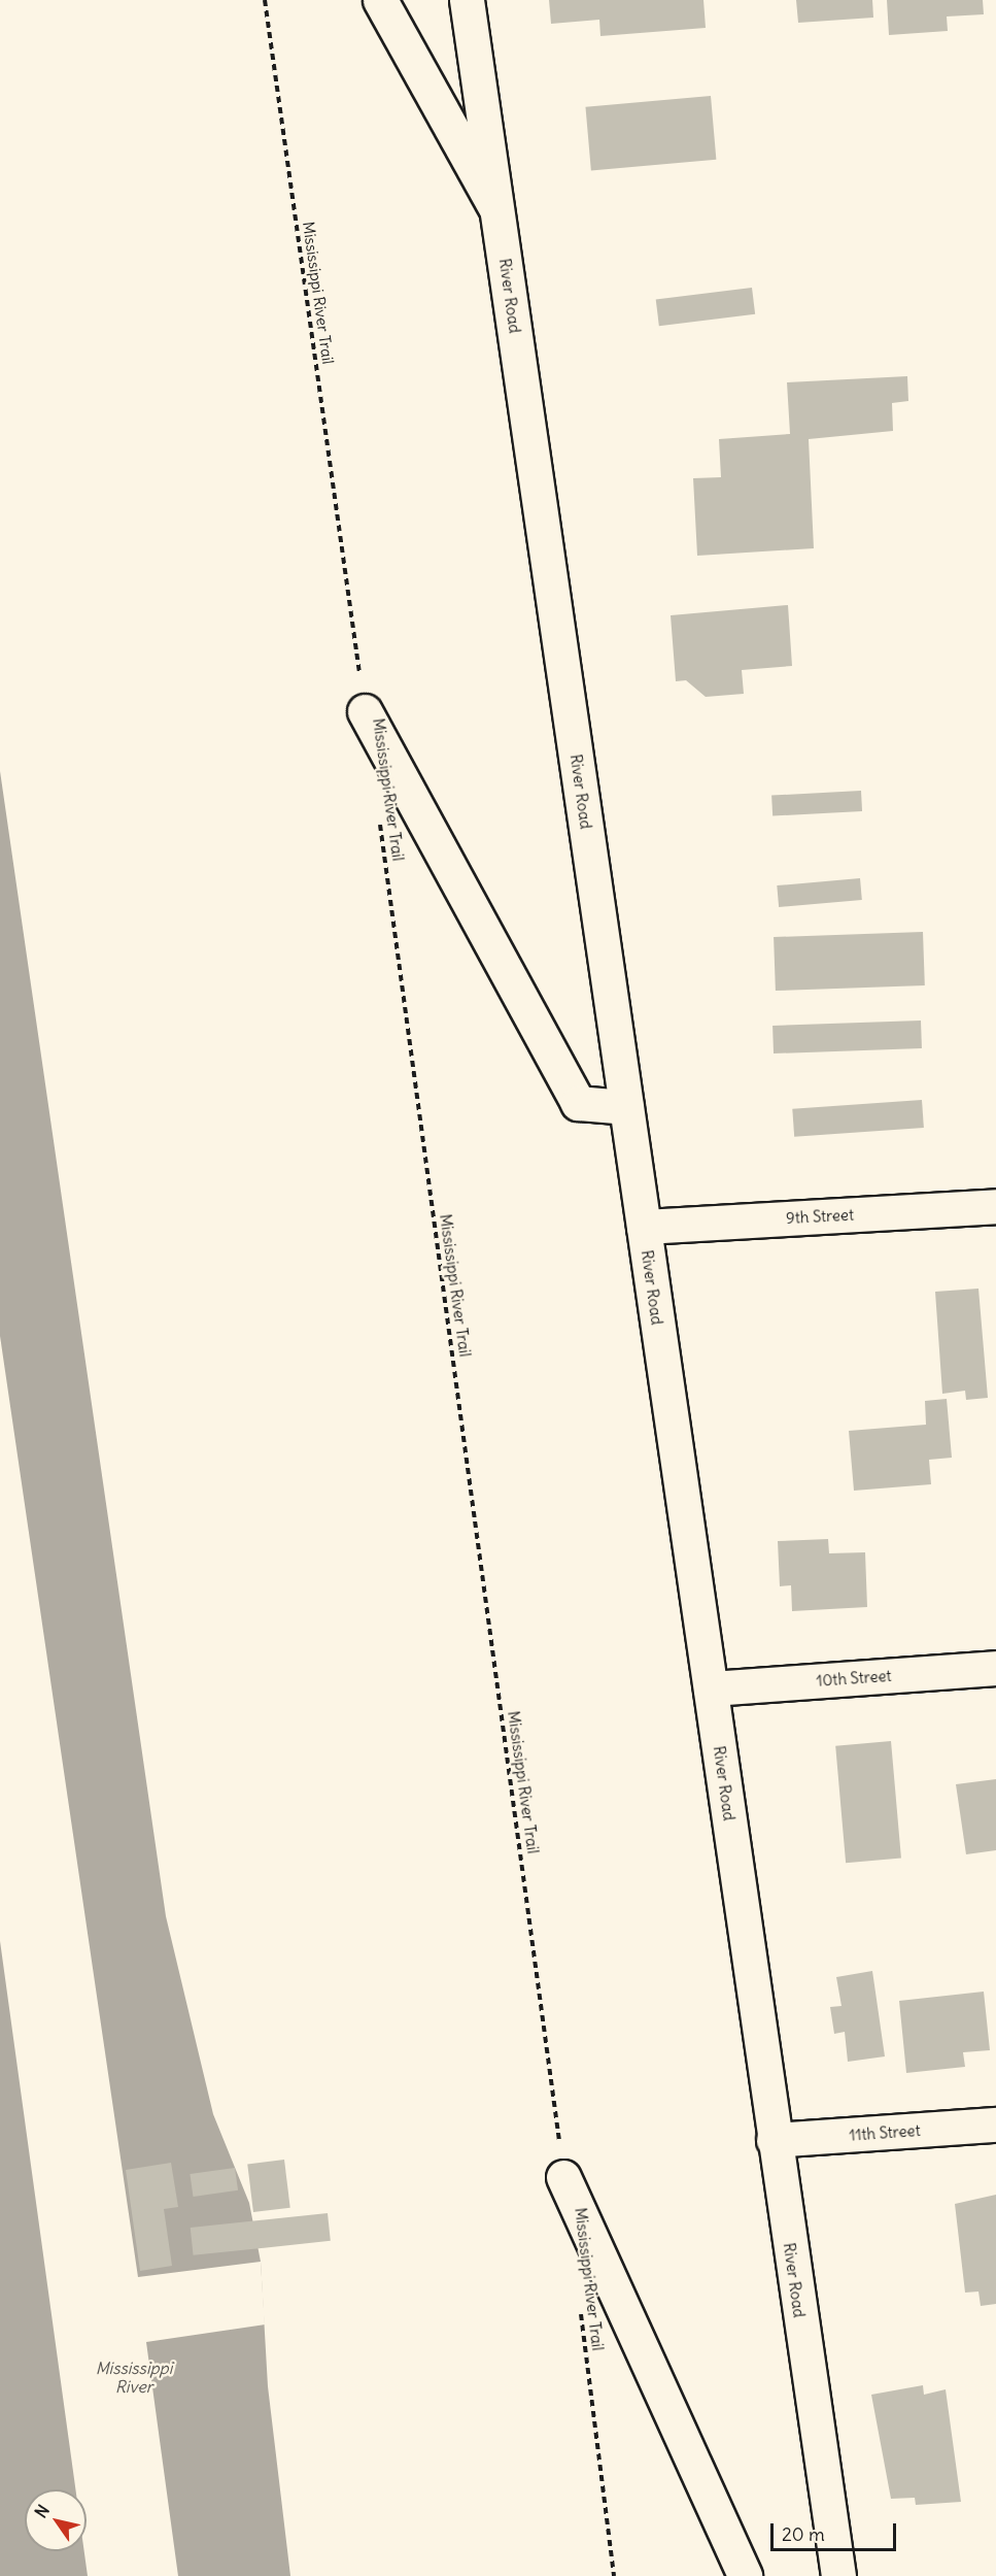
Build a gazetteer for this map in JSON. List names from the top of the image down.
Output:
{
  "streets": {
    "street": [
      "River Road",
      "9th Street",
      "10th Street",
      "11th Street"
    ],
    "path": ["Mississippi River Trail"]
  },
  "crossings": [
    ["River Road", "9th Street"],
    ["River Road", "10th Street"],
    ["River Road", "11th Street"]
  ],
  "water": ["Mississippi River"],
  "scale_bar": "20 m",
  "north": "top left"
}
